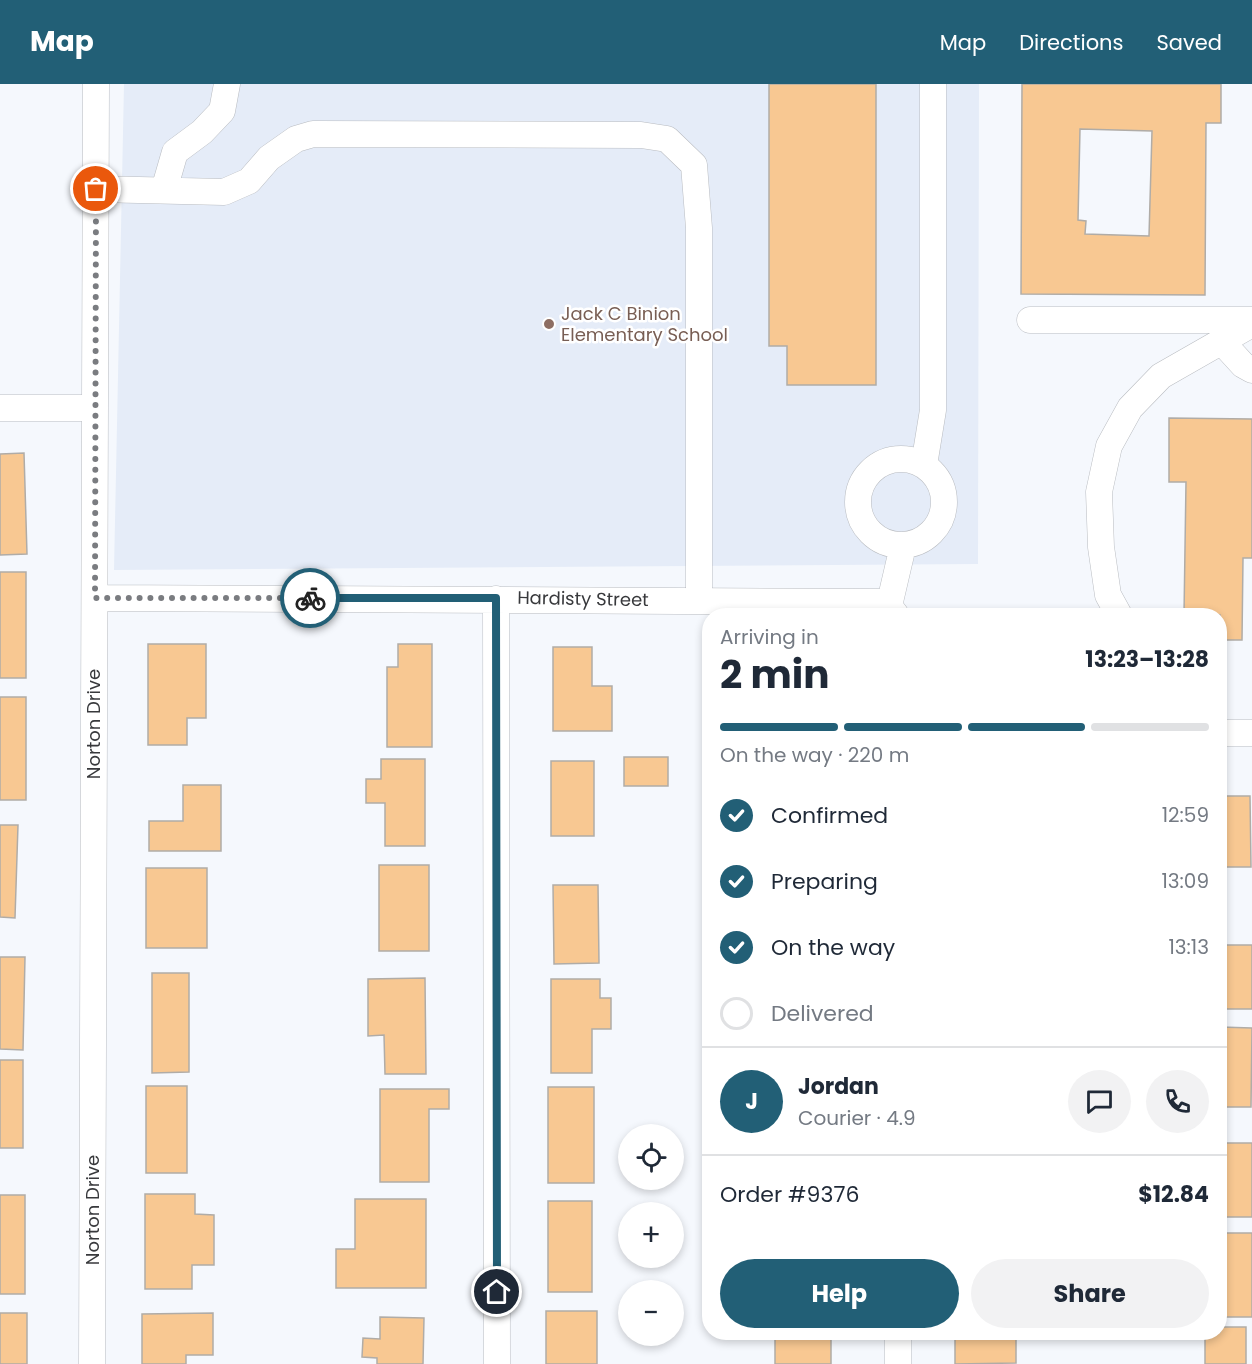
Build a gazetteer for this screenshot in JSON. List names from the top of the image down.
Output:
{
  "streets": {
    "street": ["Hardisty Street", "Norton Drive"]
  },
  "crossings": [
    ["Hardisty Street", "Norton Drive"]
  ],
  "places": ["Jack C Binion Elementary School"],
  "page": {
    "header": "Map",
    "nav": ["Map", "Directions", "Saved"],
    "heading": ["2 min", "Arriving in", "13:23–13:28"],
    "panel": [
      "Jordan",
      "Courier · 4.9",
      "Order #9376",
      "$12.84"
    ],
    "bar": "On the way · 220 m",
    "list": [
      ["Confirmed", "12:59"],
      ["Preparing", "13:09"],
      ["On the way", "13:13"],
      "Delivered"
    ],
    "round": "J",
    "map_buttons": ["+", "−"],
    "buttons": ["Help", "Share"]
  }
}
